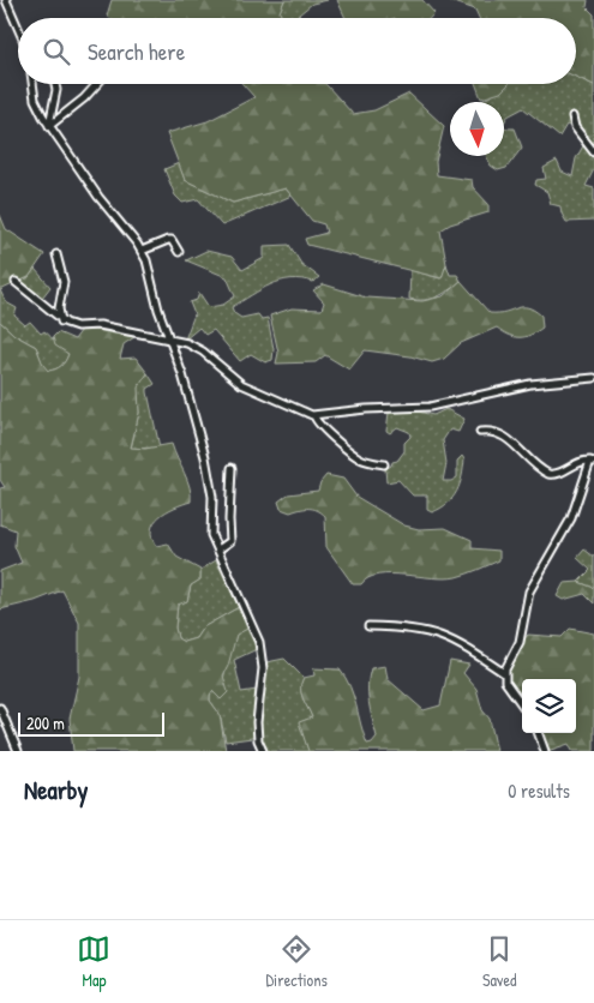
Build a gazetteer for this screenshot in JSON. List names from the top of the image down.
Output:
{
  "scale_bar": "200 m",
  "north": "bottom",
  "page": {
    "search": "Search here",
    "scale": "200 m",
    "heading": ["Nearby", "0 results"],
    "nav": ["Map", "Directions", "Saved"]
  }
}
